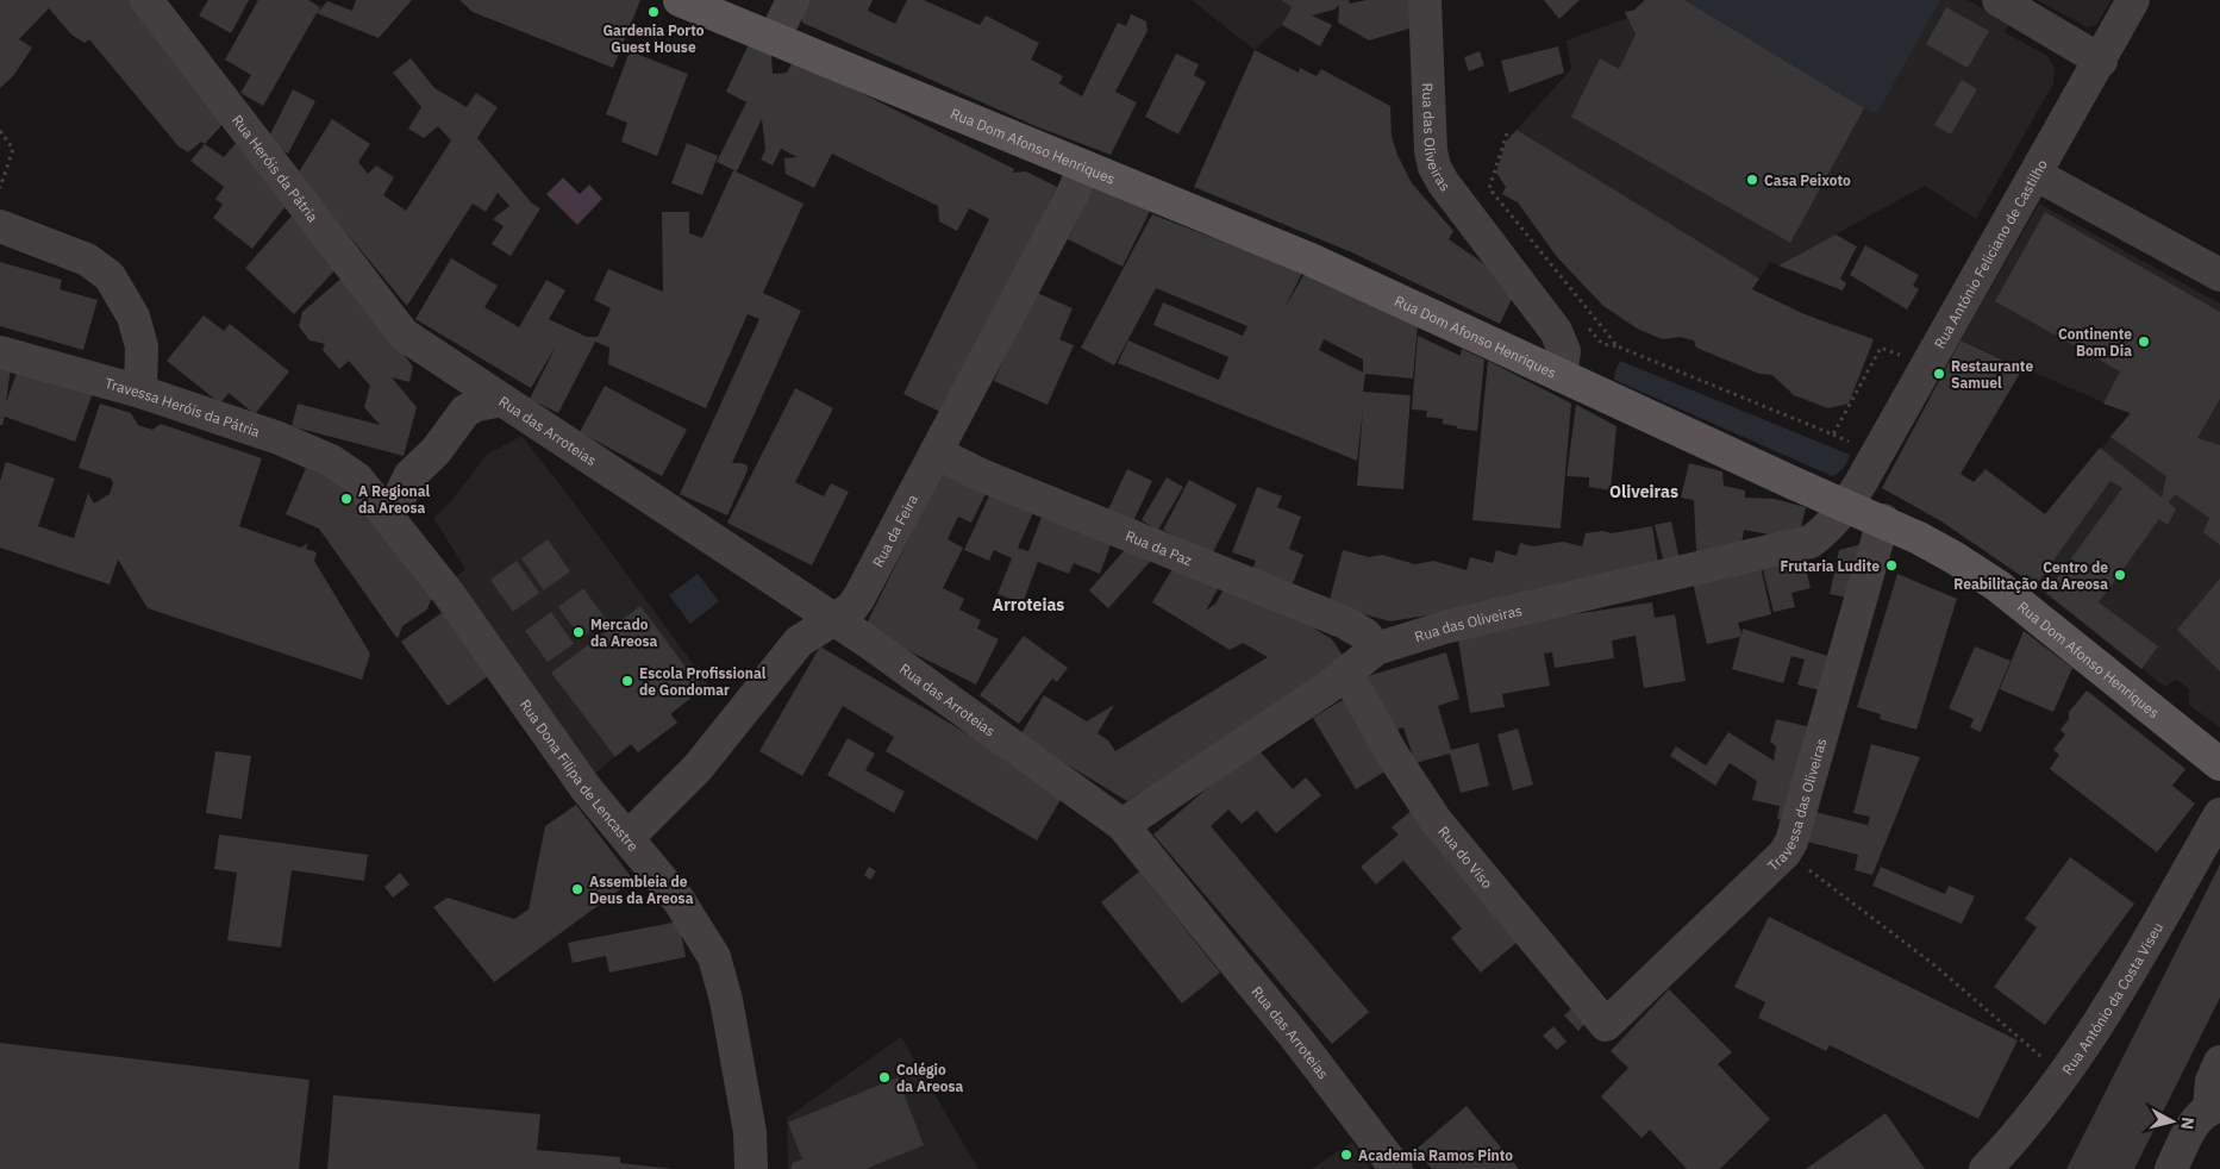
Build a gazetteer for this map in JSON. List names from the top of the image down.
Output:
{
  "streets": {
    "main road": ["Rua Dom Afonso Henriques"],
    "street": [
      "Rua das Oliveiras",
      "Rua Heróis da Pátria",
      "Rua António Feliciano de Castilho",
      "Travessa Heróis da Pátria",
      "Rua das Arroteias",
      "Rua da Feira",
      "Rua da Paz",
      "Rua Dona Filipa de Lencastre",
      "Travessa das Oliveiras",
      "Rua do Viso",
      "Rua António da Costa Viseu"
    ]
  },
  "crossings": [
    ["Rua das Oliveiras", "Rua Dom Afonso Henriques"],
    ["Rua das Oliveiras", "Rua António Feliciano de Castilho"],
    ["Rua das Oliveiras", "Rua das Arroteias"],
    ["Rua das Oliveiras", "Rua da Paz"],
    ["Rua das Oliveiras", "Rua do Viso"],
    ["Rua Dom Afonso Henriques", "Rua António Feliciano de Castilho"],
    ["Rua Dom Afonso Henriques", "Rua da Feira"],
    ["Rua Dom Afonso Henriques", "Travessa das Oliveiras"],
    ["Rua Heróis da Pátria", "Rua das Arroteias"],
    ["Travessa Heróis da Pátria", "Rua Dona Filipa de Lencastre"],
    ["Rua das Arroteias", "Rua da Feira"],
    ["Rua da Feira", "Rua da Paz"],
    ["Rua da Feira", "Rua Dona Filipa de Lencastre"],
    ["Travessa das Oliveiras", "Rua do Viso"]
  ],
  "districts": ["Oliveiras", "Arroteias"],
  "places": [
    "Gardenia Porto Guest House",
    "Casa Peixoto",
    "Continente Bom Dia",
    "Restaurante Samuel",
    "A Regional da Areosa",
    "Frutaria Ludite",
    "Centro de Reabilitação da Areosa",
    "Mercado da Areosa",
    "Escola Profissional de Gondomar",
    "Assembleia de Deus da Areosa",
    "Colégio da Areosa",
    "Academia Ramos Pinto"
  ],
  "north": "right"
}
